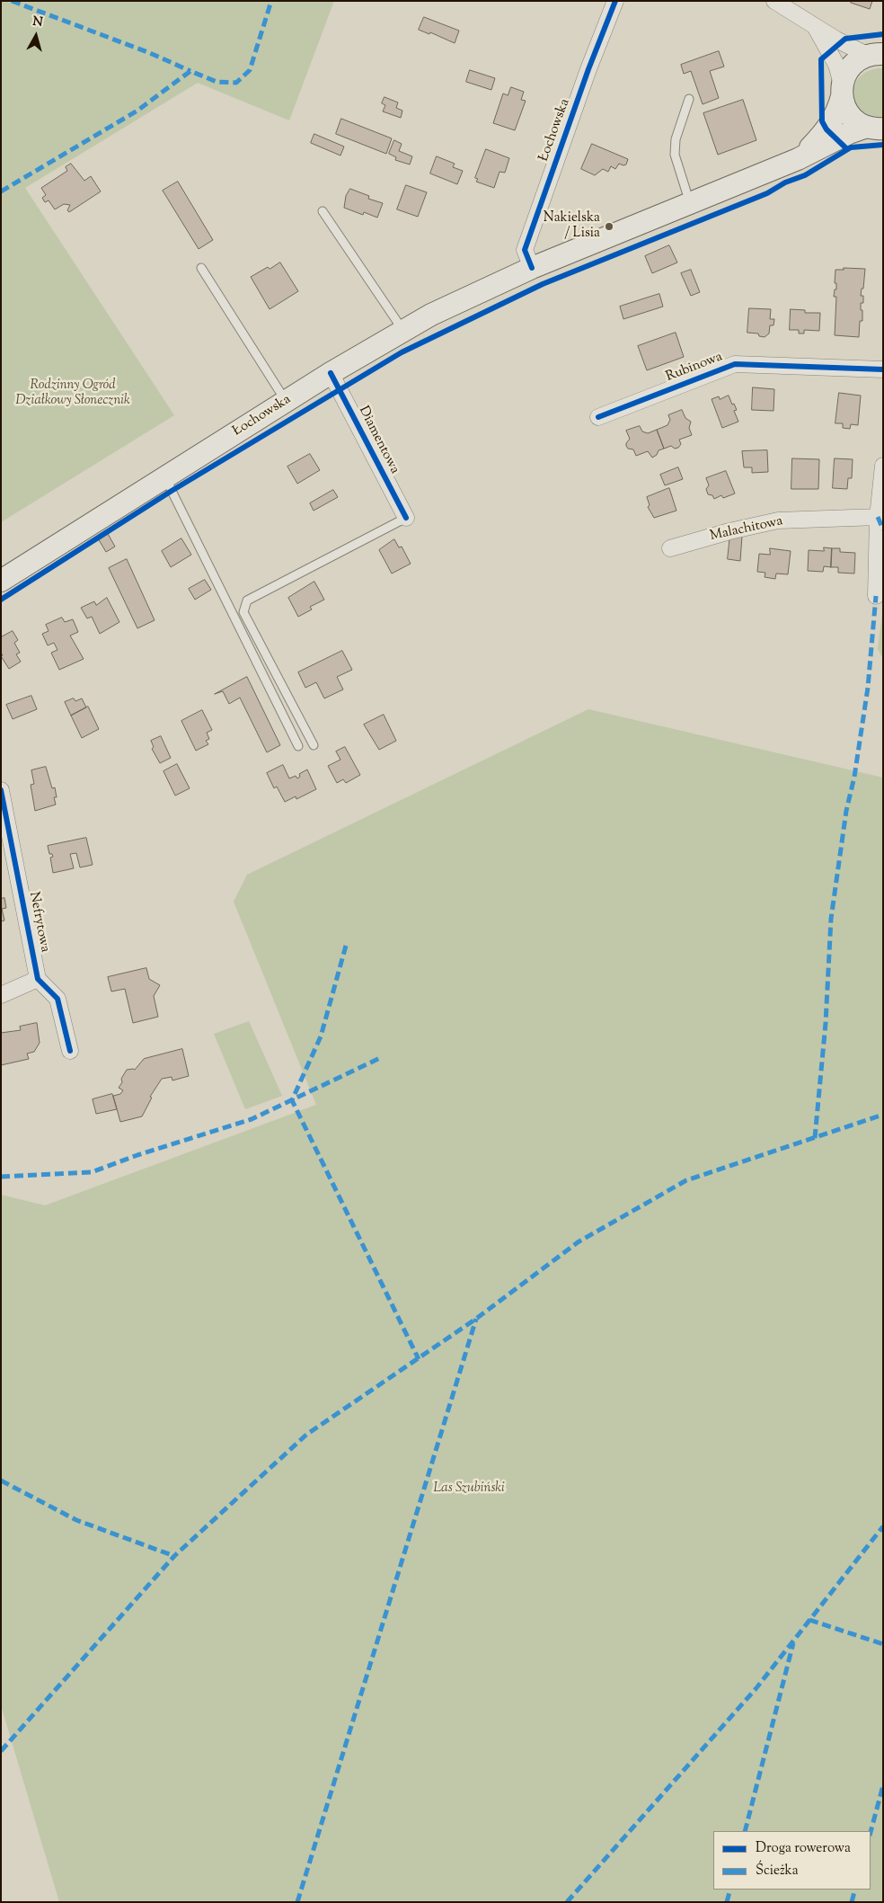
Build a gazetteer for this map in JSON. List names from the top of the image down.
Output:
{
  "streets": {
    "main road": ["Łochowska"],
    "street": [
      "Rubinowa",
      "Diamentowa",
      "Malachitowa",
      "Nefrytowa"
    ]
  },
  "crossings": [
    ["Łochowska", "Diamentowa"]
  ],
  "parks": ["Rodzinny Ogród Działkowy Słonecznik", "Las Szubiński"],
  "places": ["Nakielska / Lisia"],
  "legend": ["Droga rowerowa", "Ścieżka"],
  "north": "top"
}
